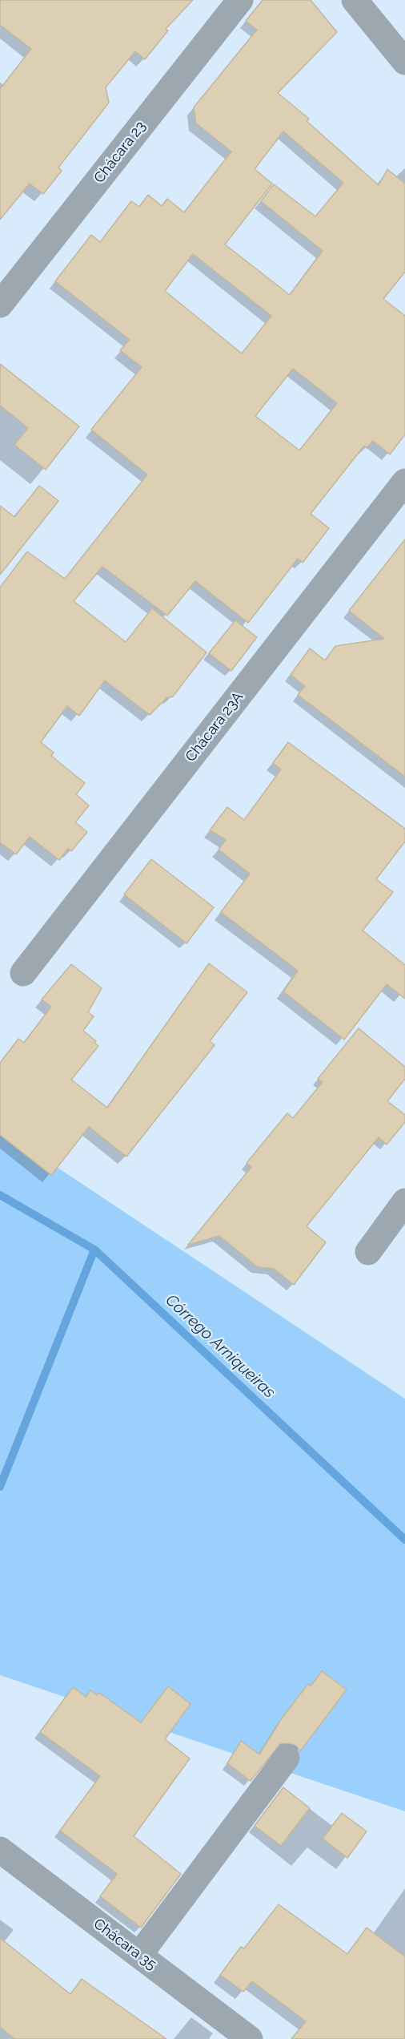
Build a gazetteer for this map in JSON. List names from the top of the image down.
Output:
{
  "streets": {
    "street": ["Chácara 23", "Chácara 23A", "Chácara 35"]
  },
  "water": ["Córrego Arniqueiras"]
}
